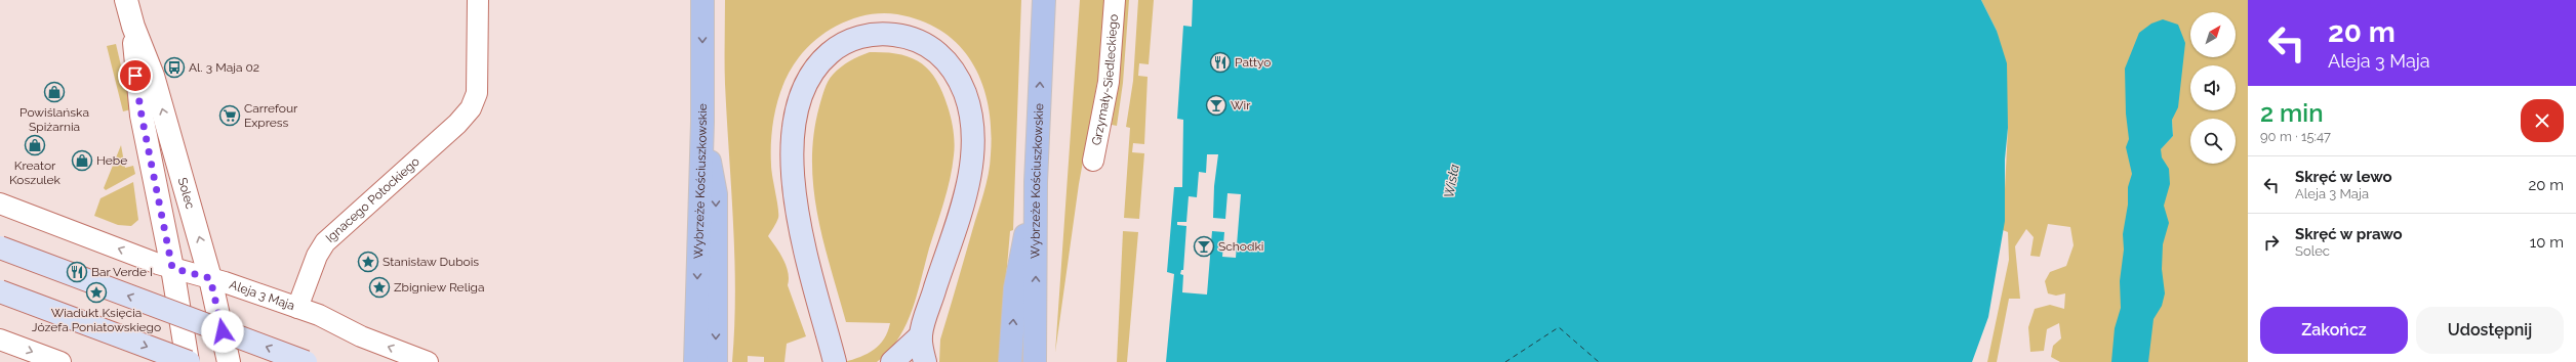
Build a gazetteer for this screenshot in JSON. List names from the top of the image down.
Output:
{
  "streets": {
    "main road": ["Wybrzeże Kościuszkowskie"],
    "street": [
      "Grzymały-Siedleckiego",
      "Solec",
      "Ignacego Potockiego",
      "Aleja 3 Maja"
    ]
  },
  "crossings": [
    ["Solec", "Aleja 3 Maja"],
    ["Ignacego Potockiego", "Aleja 3 Maja"]
  ],
  "one_way": ["Aleja 3 Maja"],
  "water": ["Wisła"],
  "places": {
    "restaurant": ["Pattyo", "Bar Verde I"],
    "bus stop": ["Al. 3 Maja 02"],
    "shop": ["Powiślańska Spiżarnia", "Kreator Koszulek", "Hebe"],
    "bar": ["Wir", "Schodki"],
    "supermarket": ["Carrefour Express"],
    "place": ["Stanisław Dubois", "Zbigniew Religa", "Wiadukt Księcia Józefa Poniatowskiego"]
  },
  "north": "top right",
  "page": {
    "turn": ["20 m", "Aleja 3 Maja"],
    "heading": ["2 min", "90 m · 15:47"],
    "list": [
      {
        "name": "Skręć w lewo",
        "note": "Aleja 3 Maja",
        "value": "20 m"
      },
      {
        "name": "Skręć w prawo",
        "note": "Solec",
        "value": "10 m"
      }
    ],
    "buttons": ["Zakończ", "Udostępnij"]
  }
}
